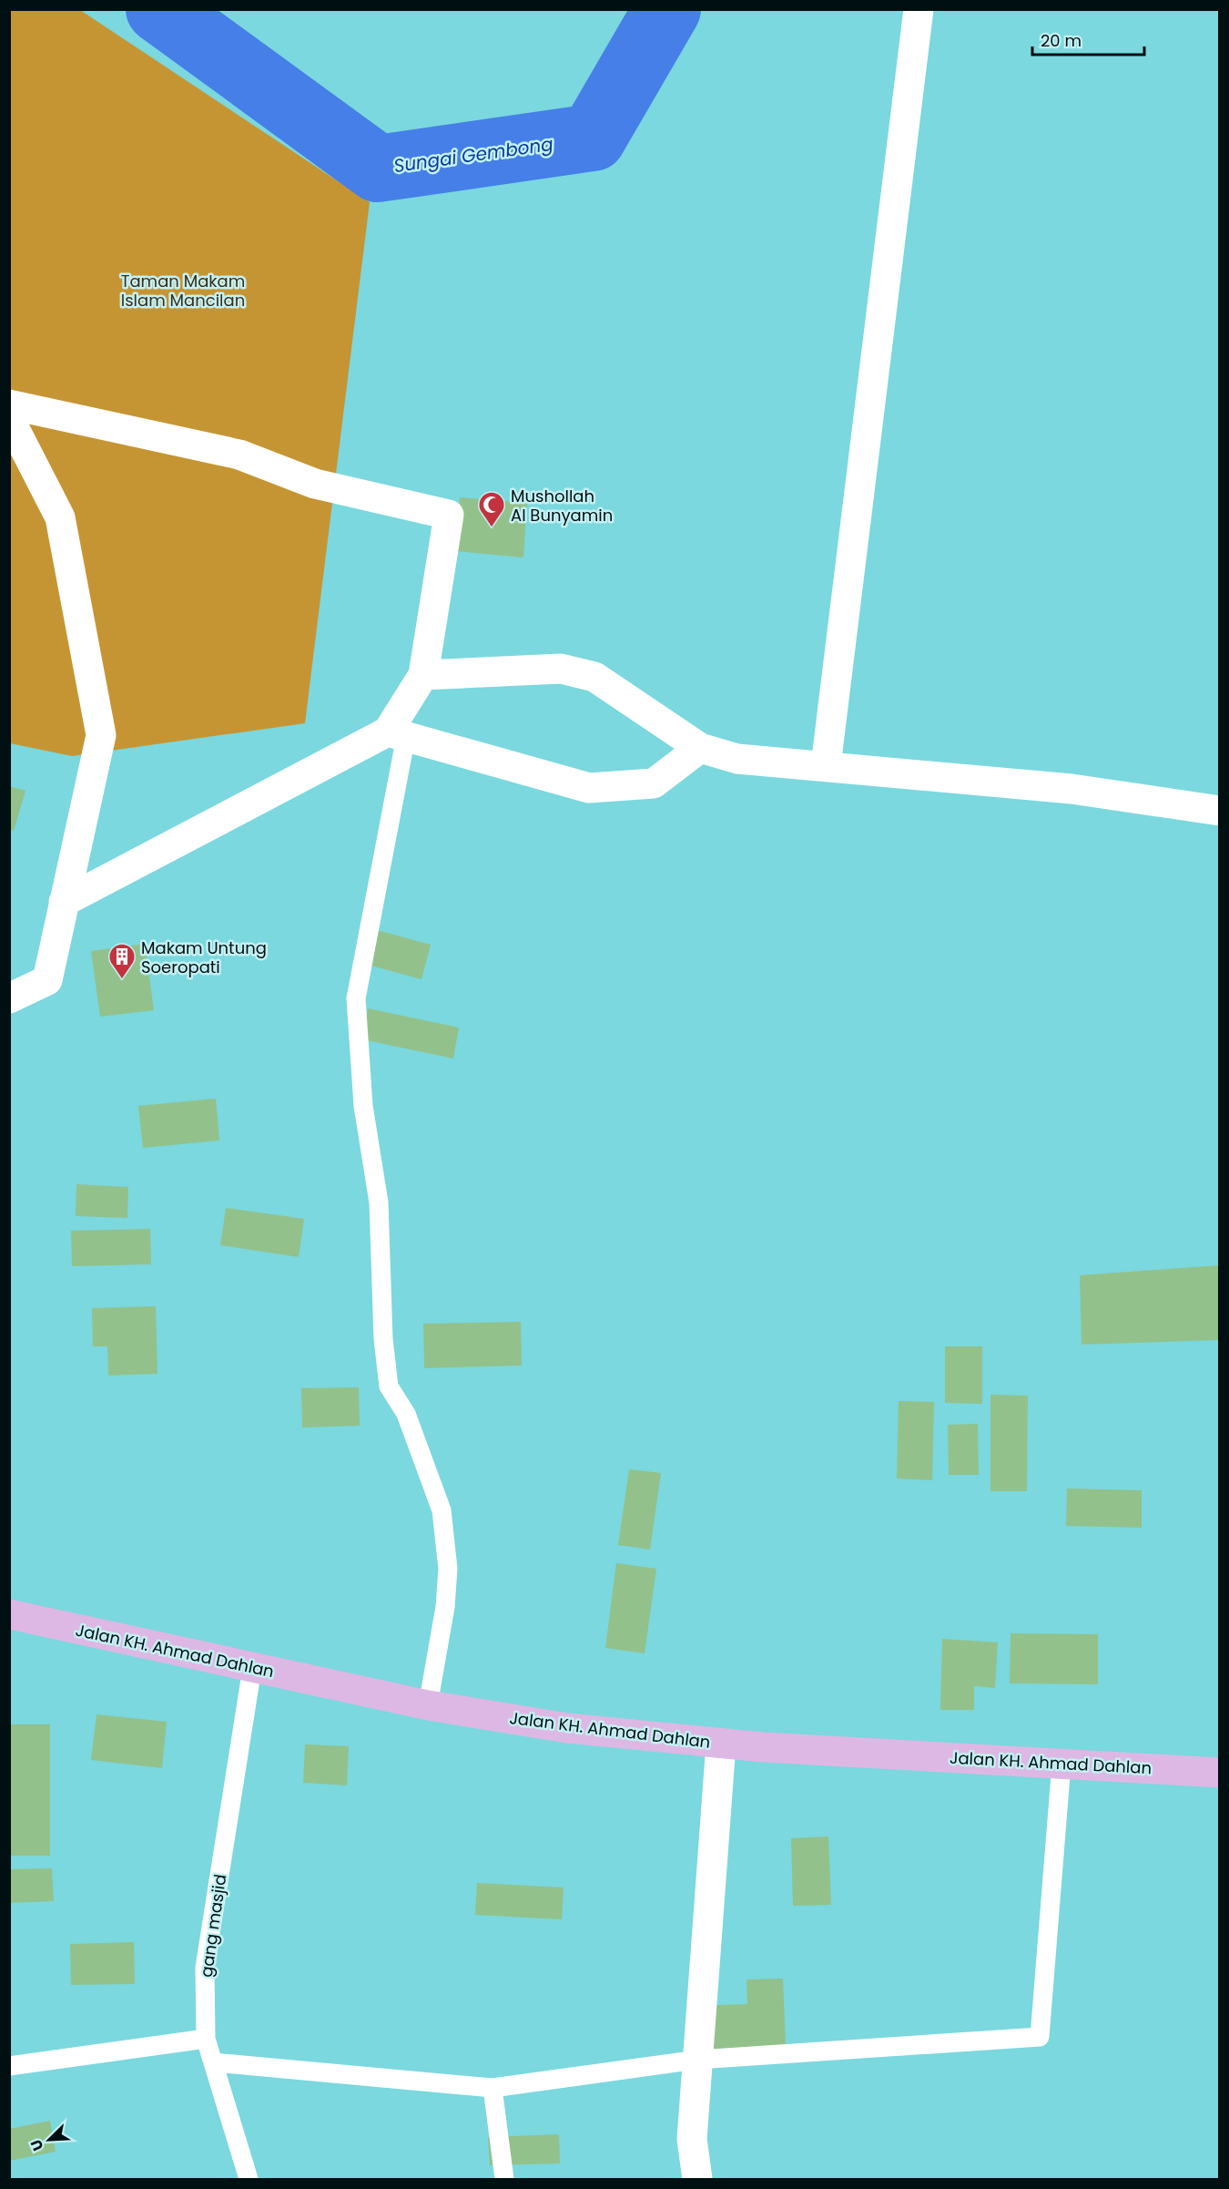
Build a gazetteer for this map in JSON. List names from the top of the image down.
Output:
{
  "streets": {
    "main road": ["Jalan KH. Ahmad Dahlan"],
    "lane": ["gang masjid"]
  },
  "crossings": [
    ["Jalan KH. Ahmad Dahlan", "gang masjid"]
  ],
  "water": ["Sungai Gembong"],
  "parks": ["Taman Makam Islam Mancilan"],
  "places": {
    "mosque": ["Mushollah Al Bunyamin"],
    "building": ["Makam Untung Soeropati"]
  },
  "scale_bar": "20 m",
  "north": "bottom left"
}
